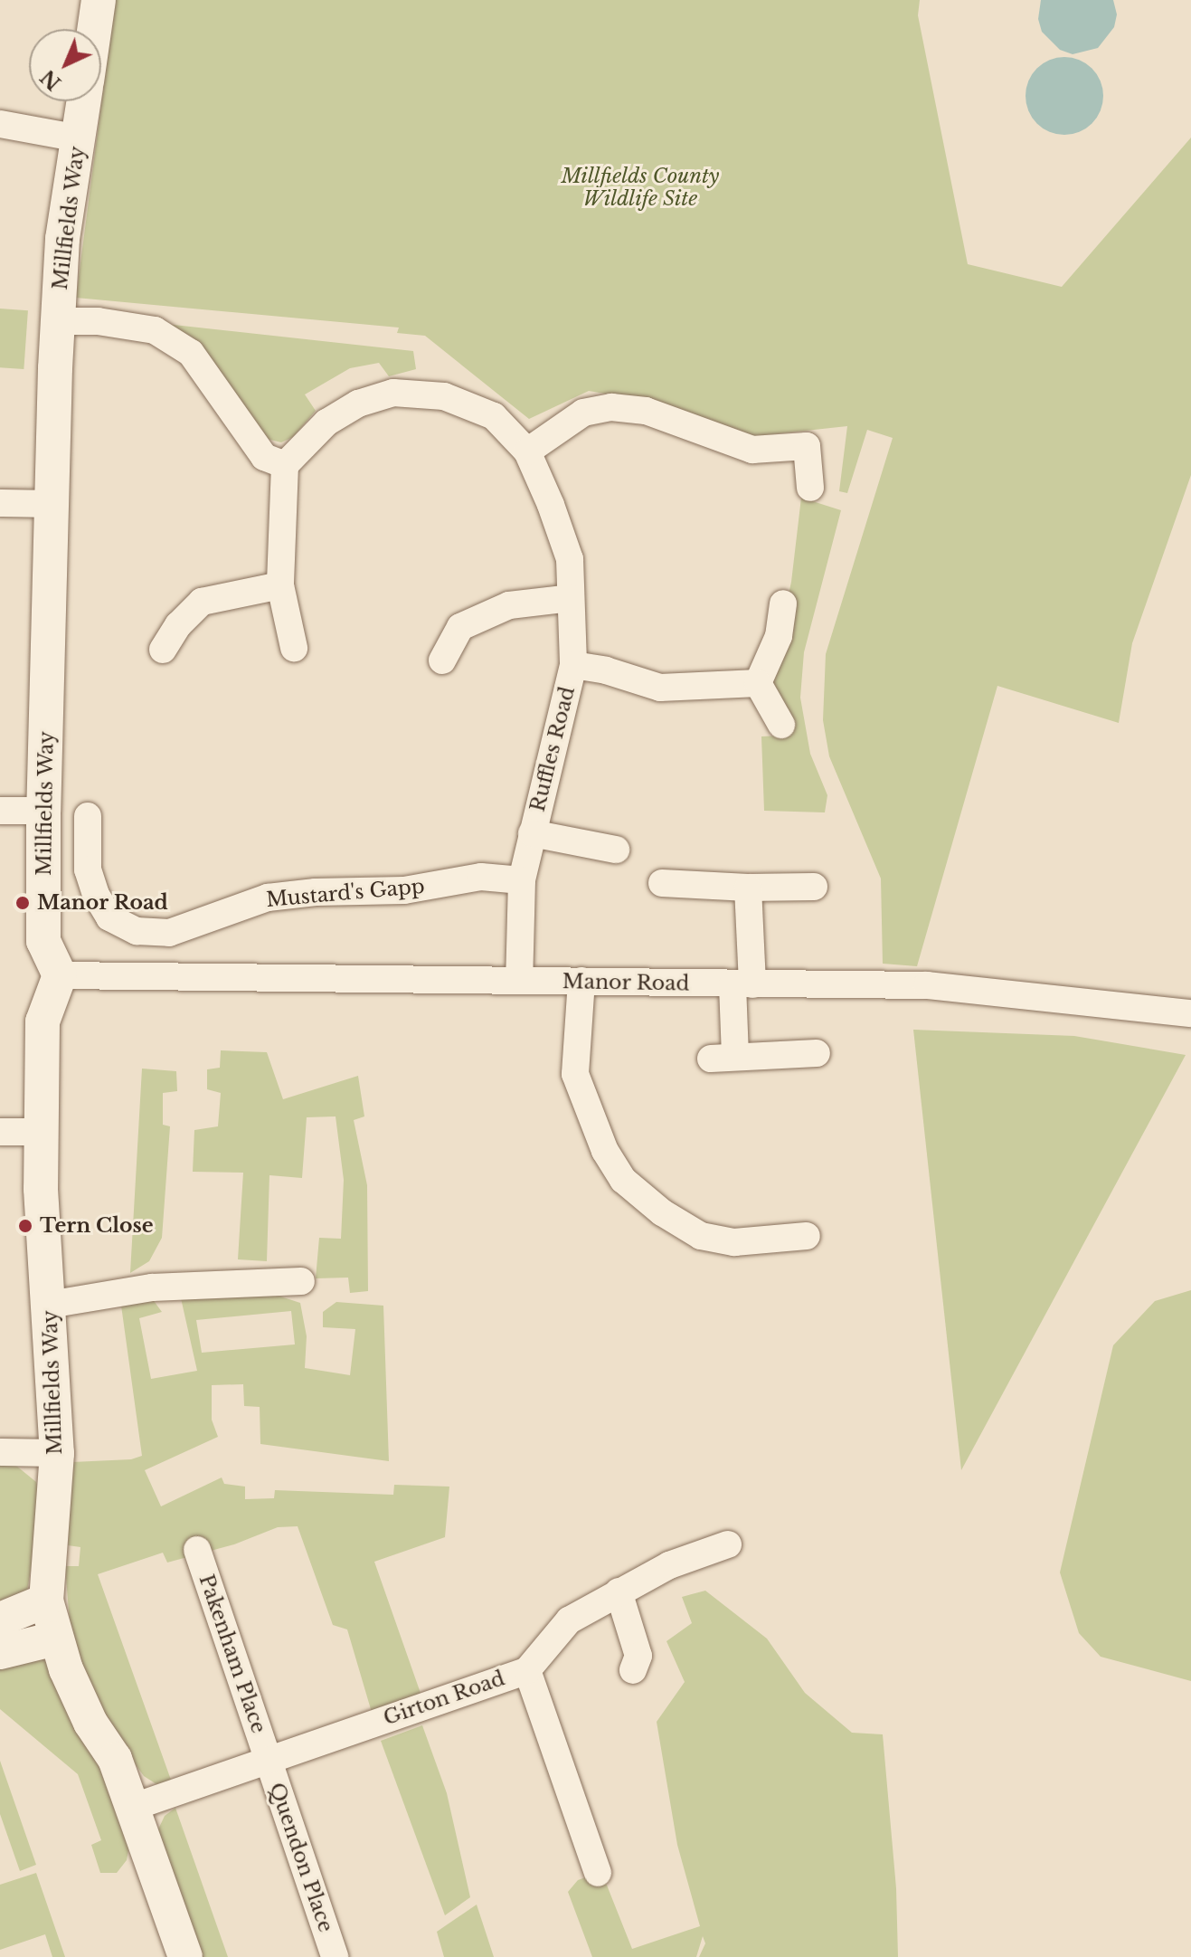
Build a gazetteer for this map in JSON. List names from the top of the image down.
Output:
{
  "streets": {
    "street": [
      "Millfields Way",
      "Ruffles Road",
      "Mustard's Gapp",
      "Manor Road",
      "Pakenham Place",
      "Girton Road",
      "Quendon Place"
    ]
  },
  "crossings": [
    ["Millfields Way", "Manor Road"],
    ["Millfields Way", "Girton Road"],
    ["Ruffles Road", "Mustard's Gapp"],
    ["Ruffles Road", "Manor Road"],
    ["Pakenham Place", "Girton Road"],
    ["Pakenham Place", "Quendon Place"],
    ["Girton Road", "Quendon Place"]
  ],
  "parks": ["Millfields County Wildlife Site"],
  "places": ["Manor Road", "Tern Close"],
  "north": "bottom left"
}
